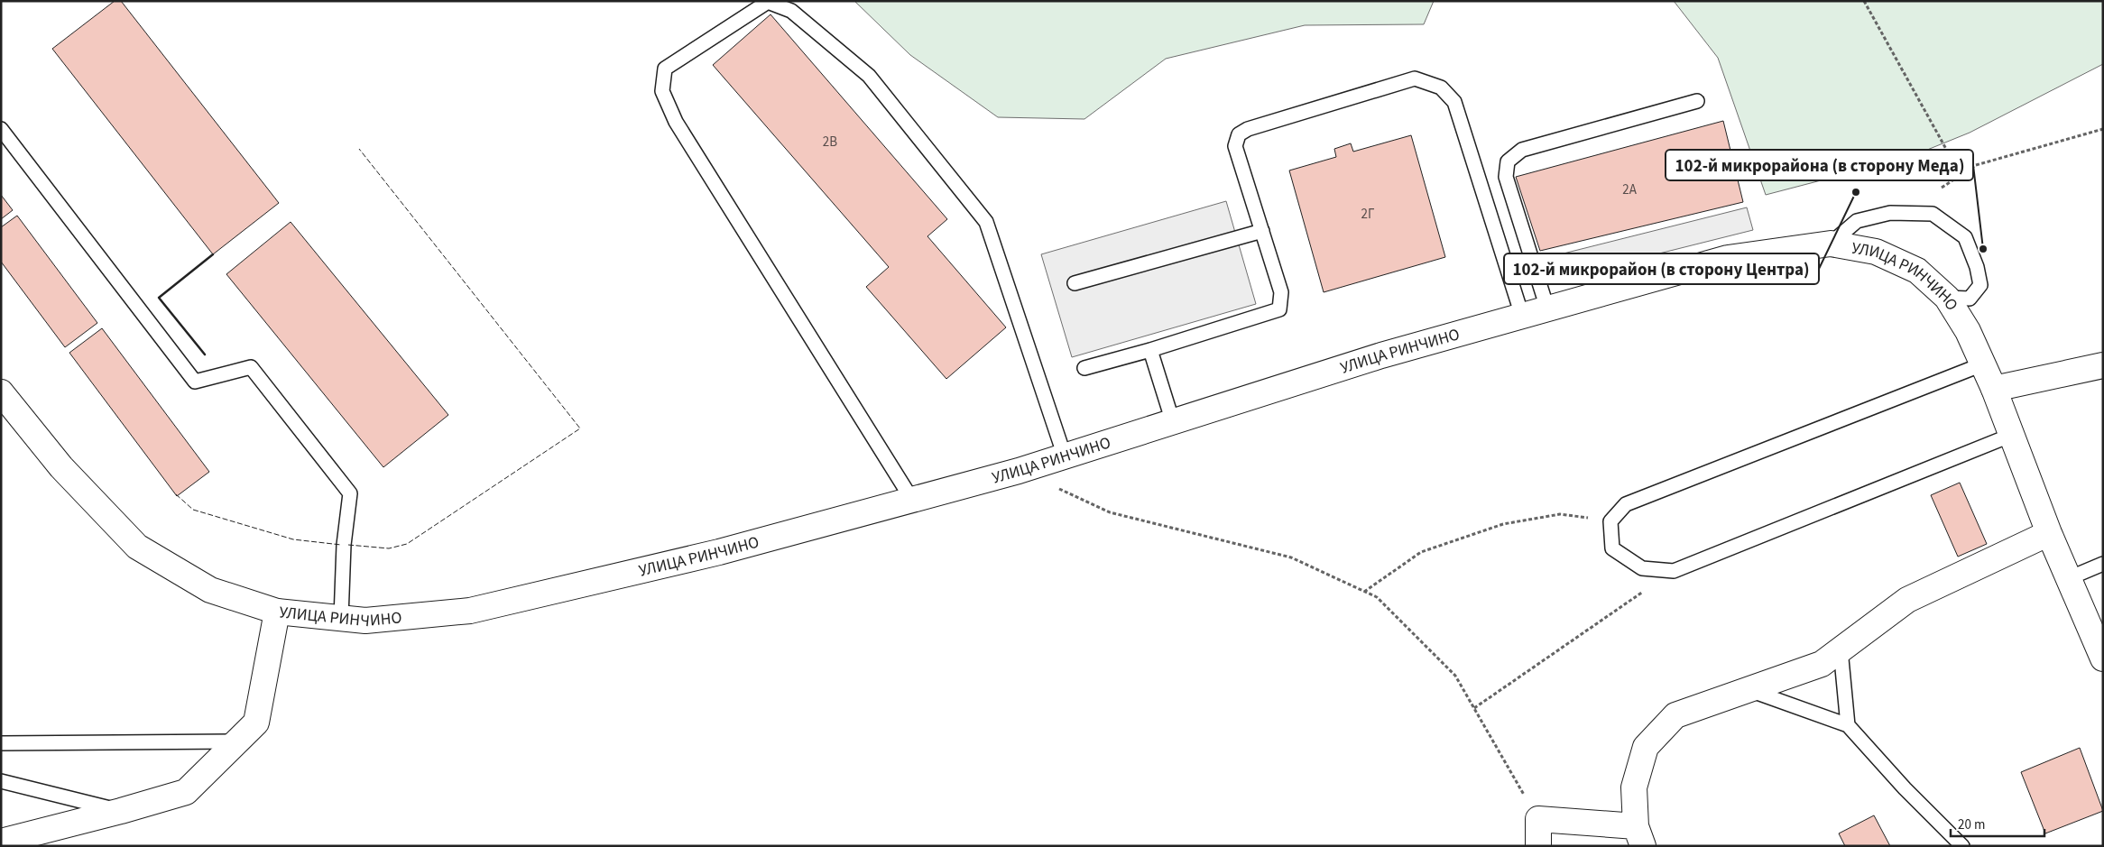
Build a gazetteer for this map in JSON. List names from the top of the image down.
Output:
{
  "streets": {
    "street": ["УЛИЦА РИНЧИНО"]
  },
  "places": ["102-й микрорайон (в сторону Центра)", "102-й микрорайона (в сторону Меда)"],
  "house_numbers": ["2В", "2А", "2Г"],
  "scale_bar": "20 m"
}
